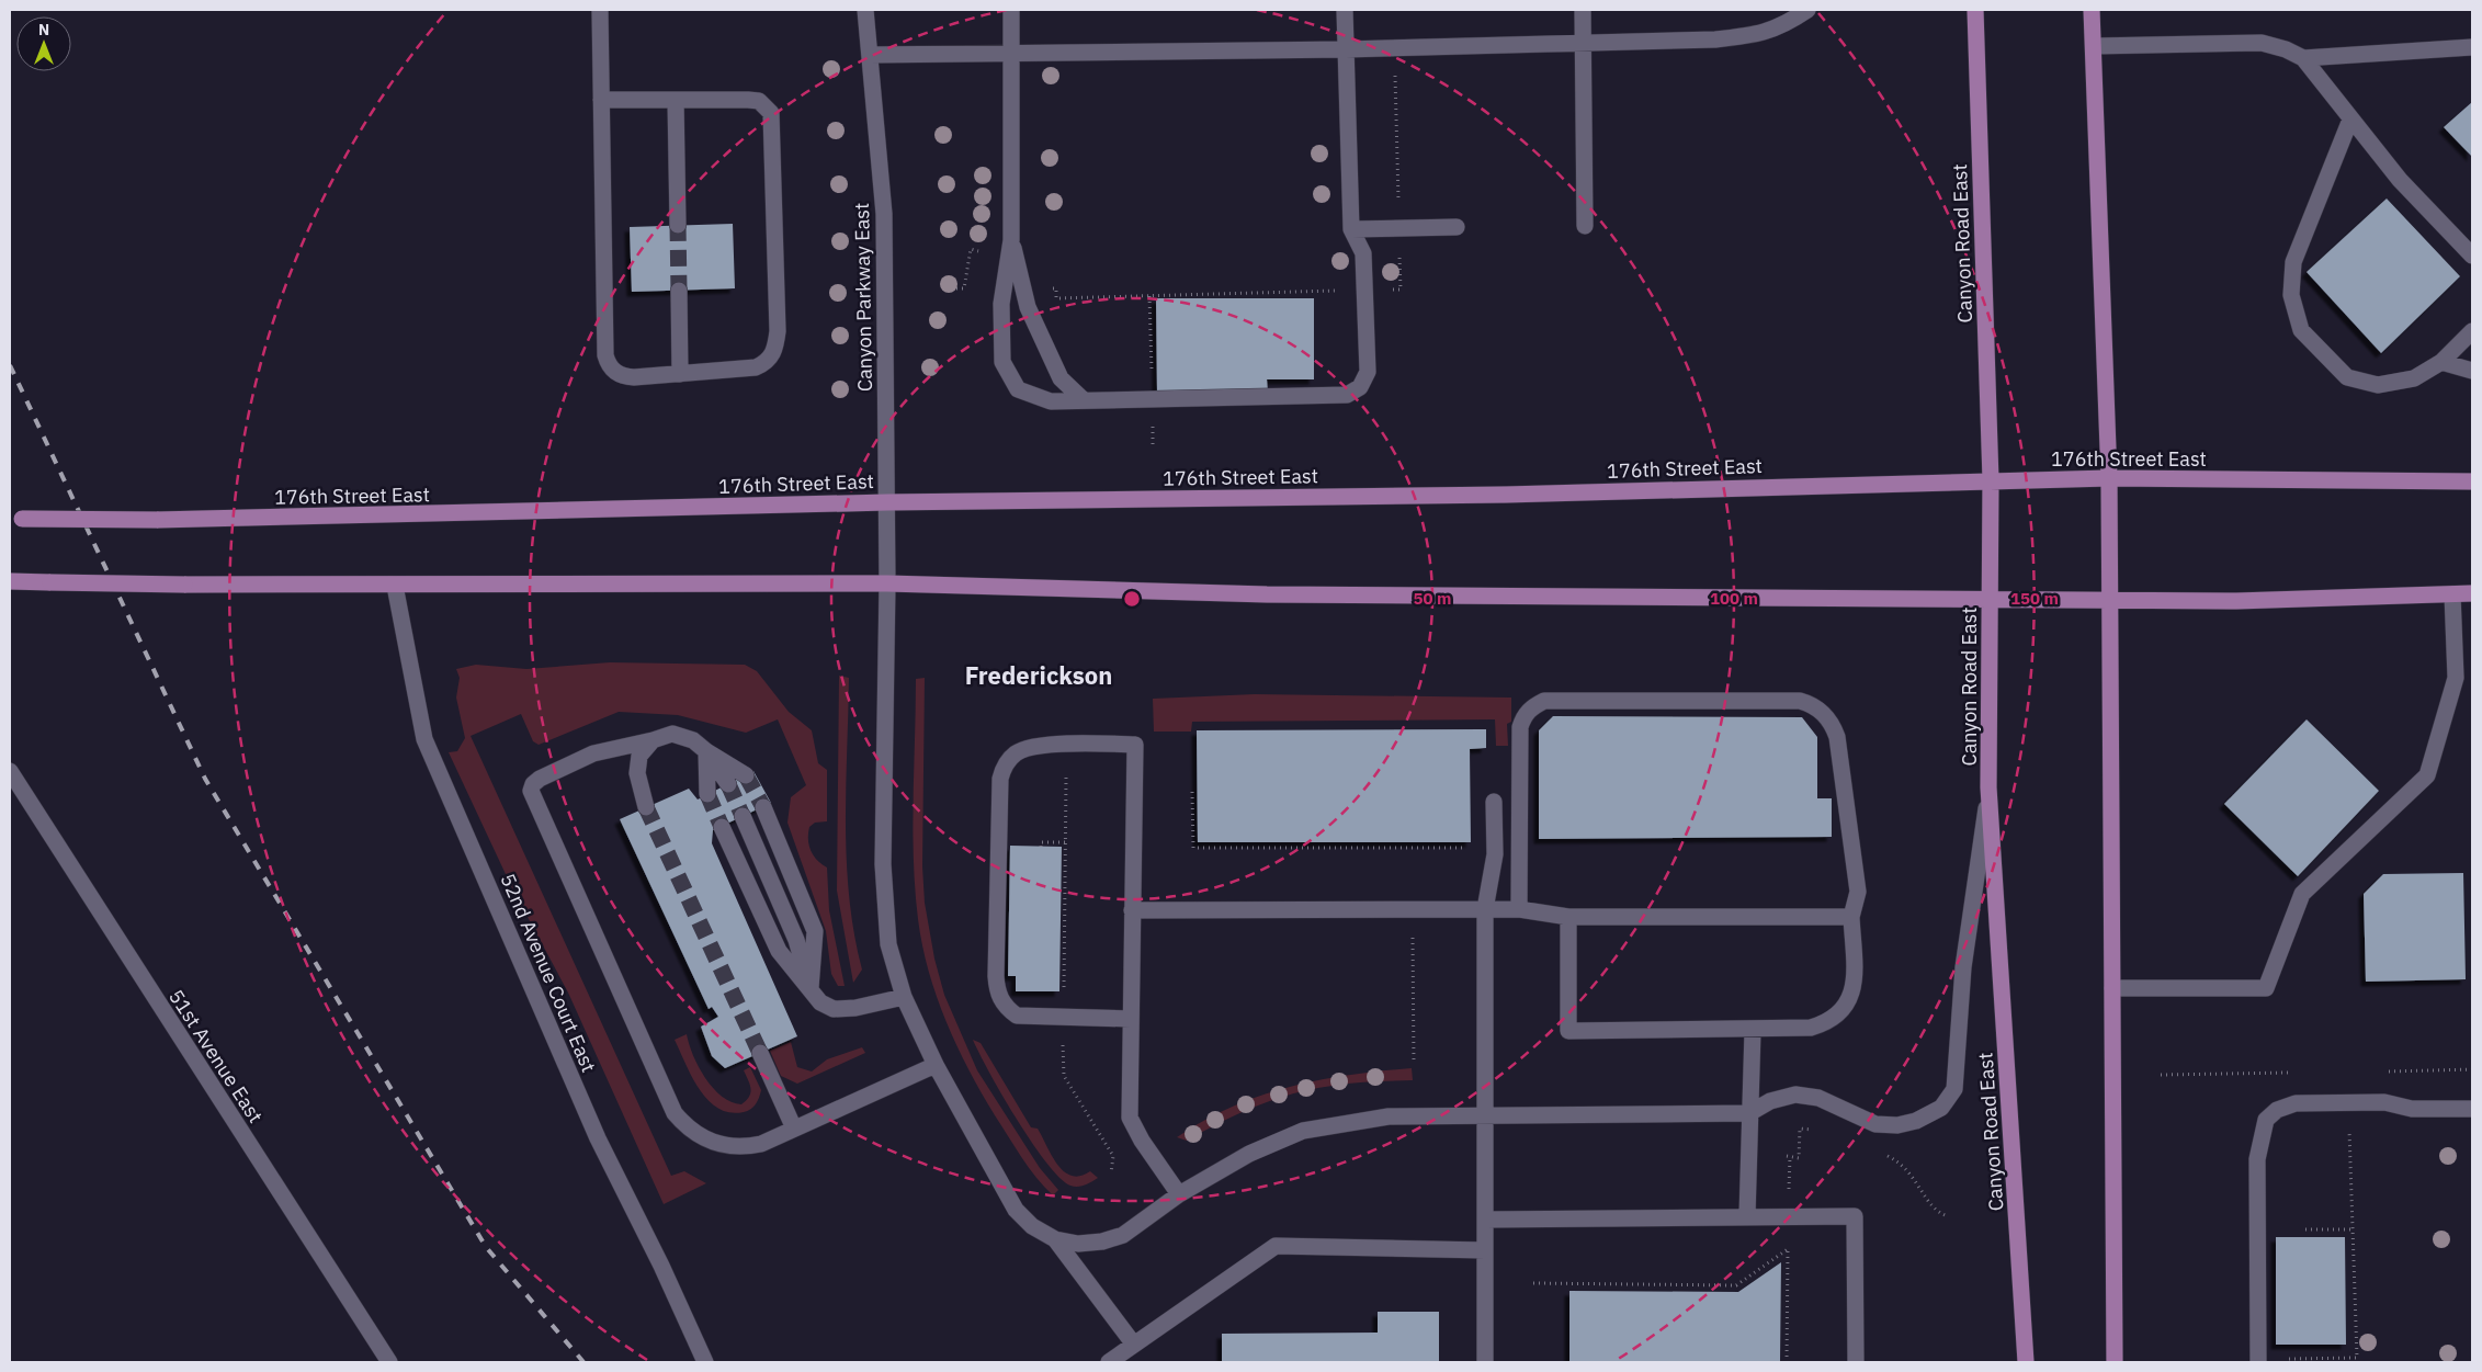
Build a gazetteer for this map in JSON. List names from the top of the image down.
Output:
{
  "streets": {
    "main road": ["Canyon Road East", "176th Street East"],
    "street": ["Canyon Parkway East", "52nd Avenue Court East", "51st Avenue East"]
  },
  "crossings": [
    ["Canyon Road East", "176th Street East"],
    ["Canyon Parkway East", "176th Street East"]
  ],
  "districts": ["Frederickson"],
  "north": "top",
  "rings": ["50 m", "100 m", "150 m"]
}
